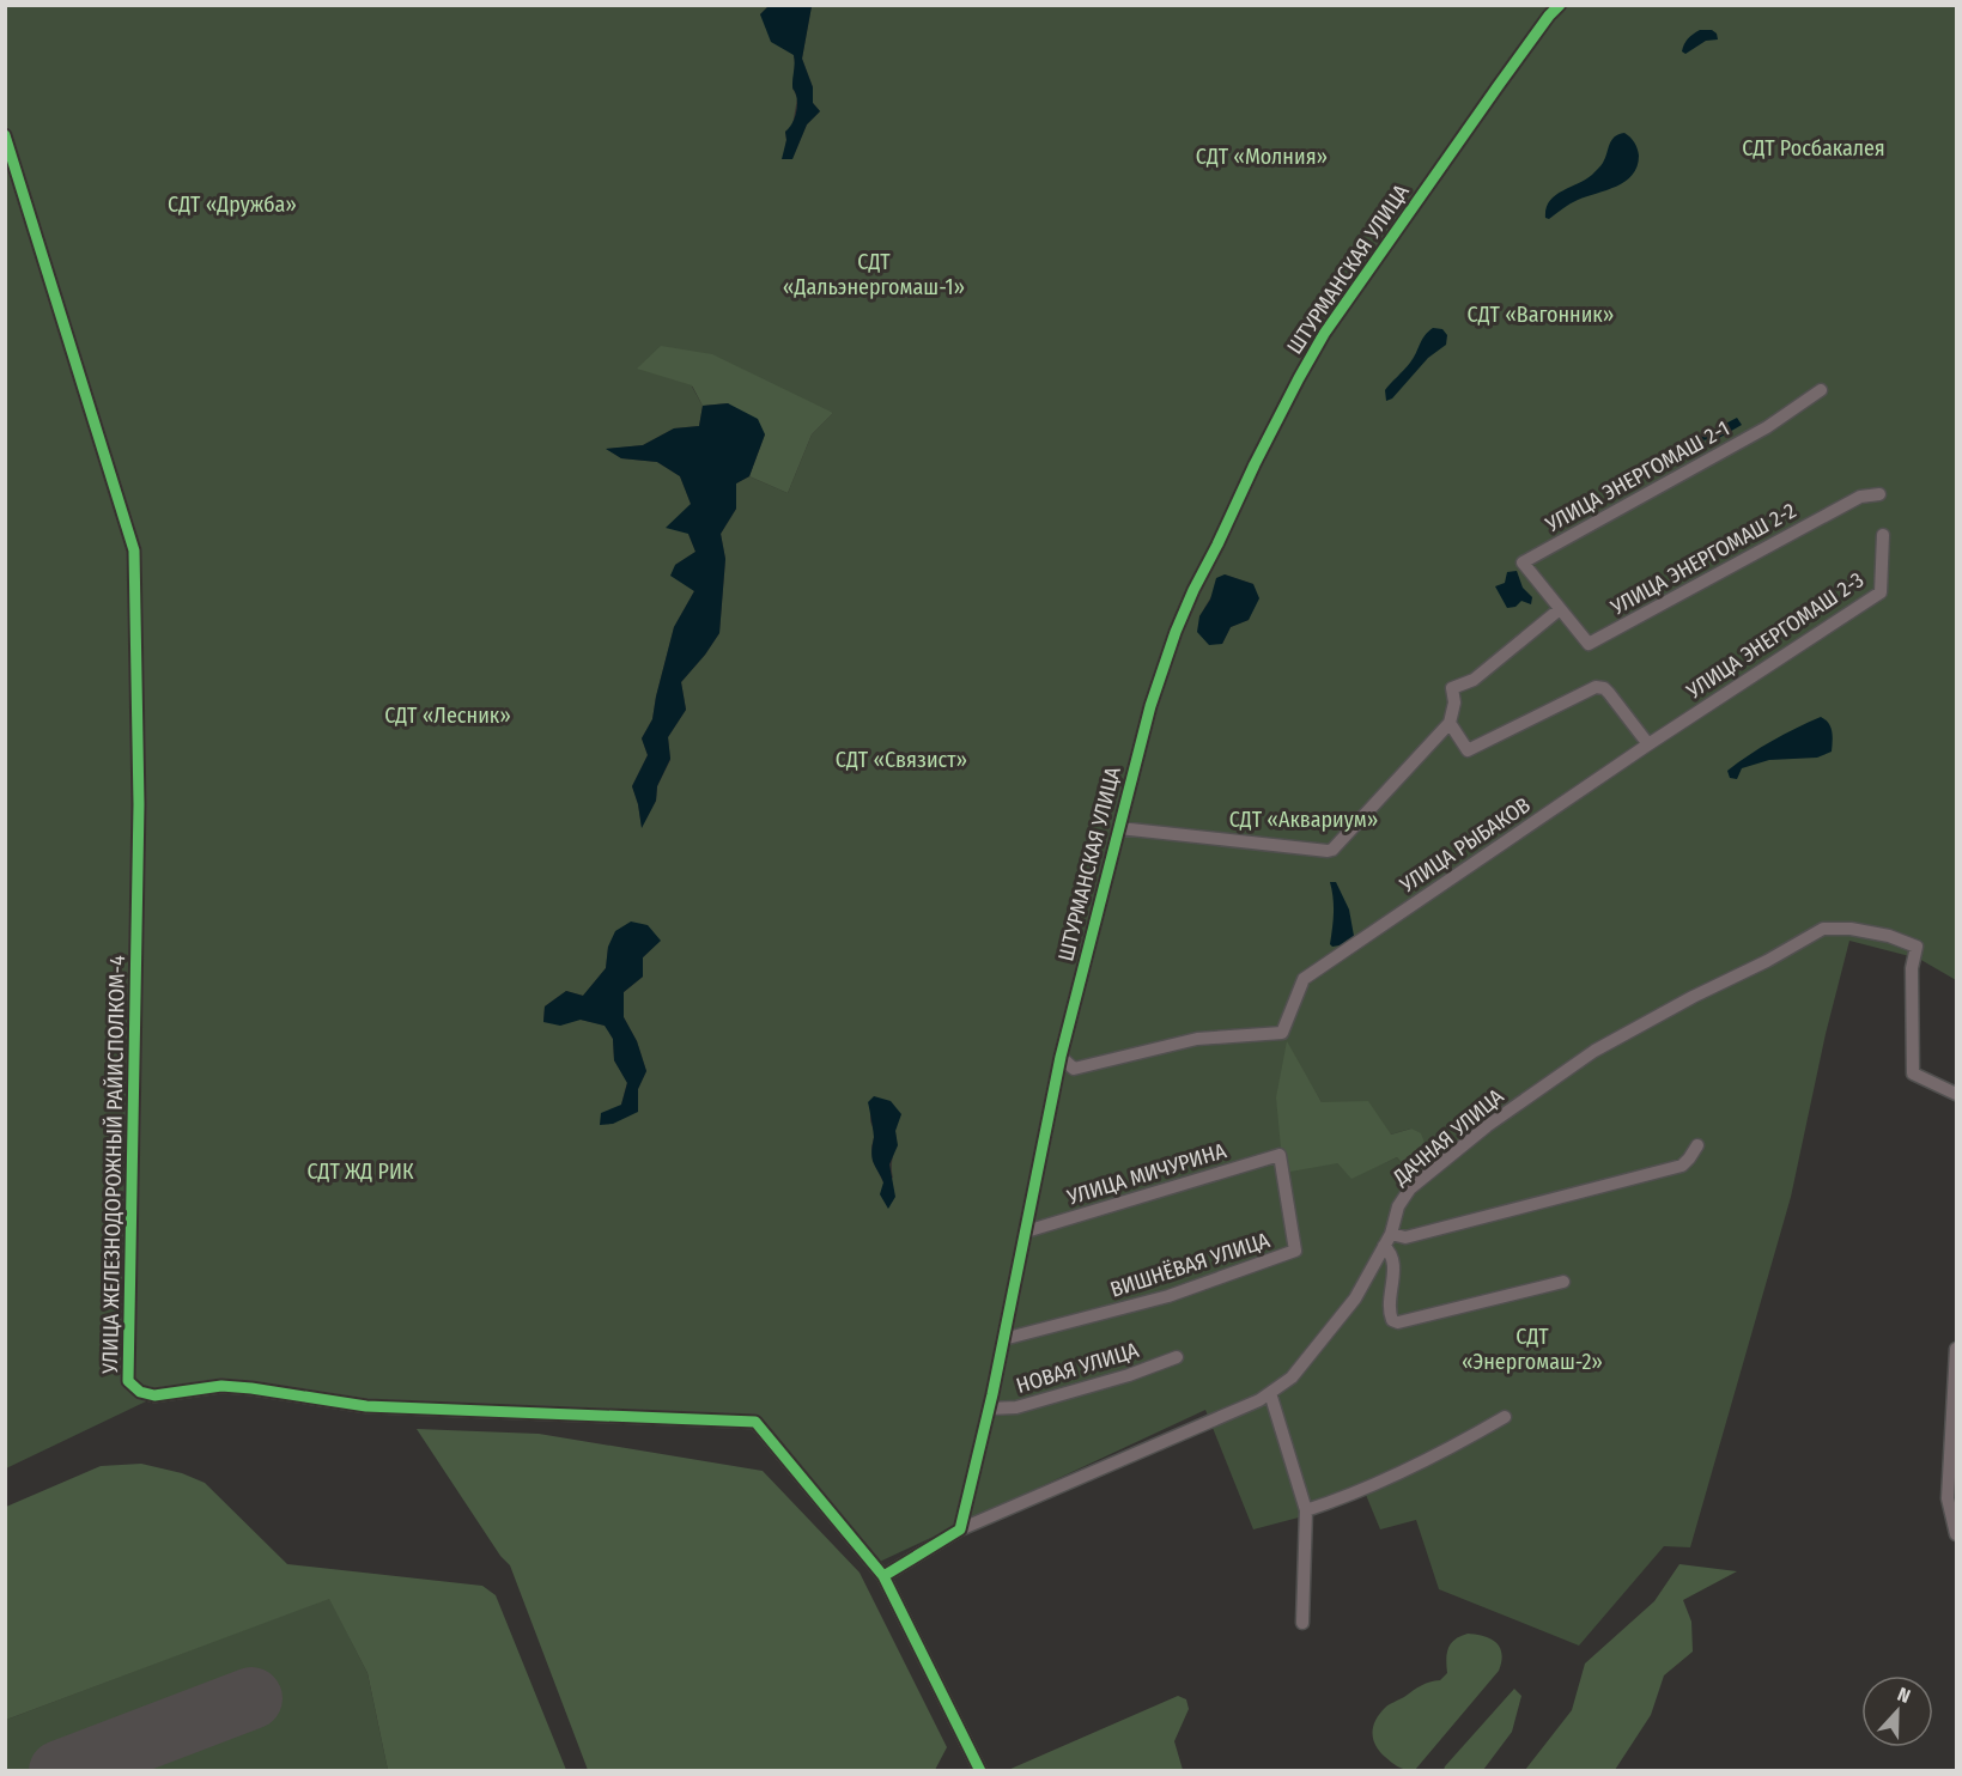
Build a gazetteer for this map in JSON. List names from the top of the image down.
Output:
{
  "streets": {
    "street": [
      "ШТУРМАНСКАЯ УЛИЦА",
      "УЛИЦА ЭНЕРГОМАШ 2-1",
      "УЛИЦА ЭНЕРГОМАШ 2-2",
      "УЛИЦА ЭНЕРГОМАШ 2-3",
      "УЛИЦА РЫБАКОВ",
      "ДАЧНАЯ УЛИЦА",
      "УЛИЦА ЖЕЛЕЗНОДОРОЖНЫЙ РАЙИСПОЛКОМ-4",
      "УЛИЦА МИЧУРИНА",
      "ВИШНЁВАЯ УЛИЦА",
      "НОВАЯ УЛИЦА"
    ]
  },
  "crossings": [
    ["ШТУРМАНСКАЯ УЛИЦА", "УЛИЦА РЫБАКОВ"],
    ["ШТУРМАНСКАЯ УЛИЦА", "ДАЧНАЯ УЛИЦА"],
    ["ШТУРМАНСКАЯ УЛИЦА", "УЛИЦА МИЧУРИНА"],
    ["ШТУРМАНСКАЯ УЛИЦА", "ВИШНЁВАЯ УЛИЦА"],
    ["ШТУРМАНСКАЯ УЛИЦА", "НОВАЯ УЛИЦА"],
    ["УЛИЦА ЭНЕРГОМАШ 2-1", "УЛИЦА ЭНЕРГОМАШ 2-2"],
    ["УЛИЦА ЭНЕРГОМАШ 2-3", "УЛИЦА РЫБАКОВ"],
    ["УЛИЦА МИЧУРИНА", "ВИШНЁВАЯ УЛИЦА"]
  ],
  "parks": [
    "СДТ Росбакалея",
    "СДТ «Молния»",
    "СДТ «Дружба»",
    "СДТ «Дальэнергомаш-1»",
    "СДТ «Вагонник»",
    "СДТ «Лесник»",
    "СДТ «Связист»",
    "СДТ «Аквариум»",
    "СДТ ЖД РИК",
    "СДТ «Энергомаш-2»"
  ],
  "north": "top"
}
